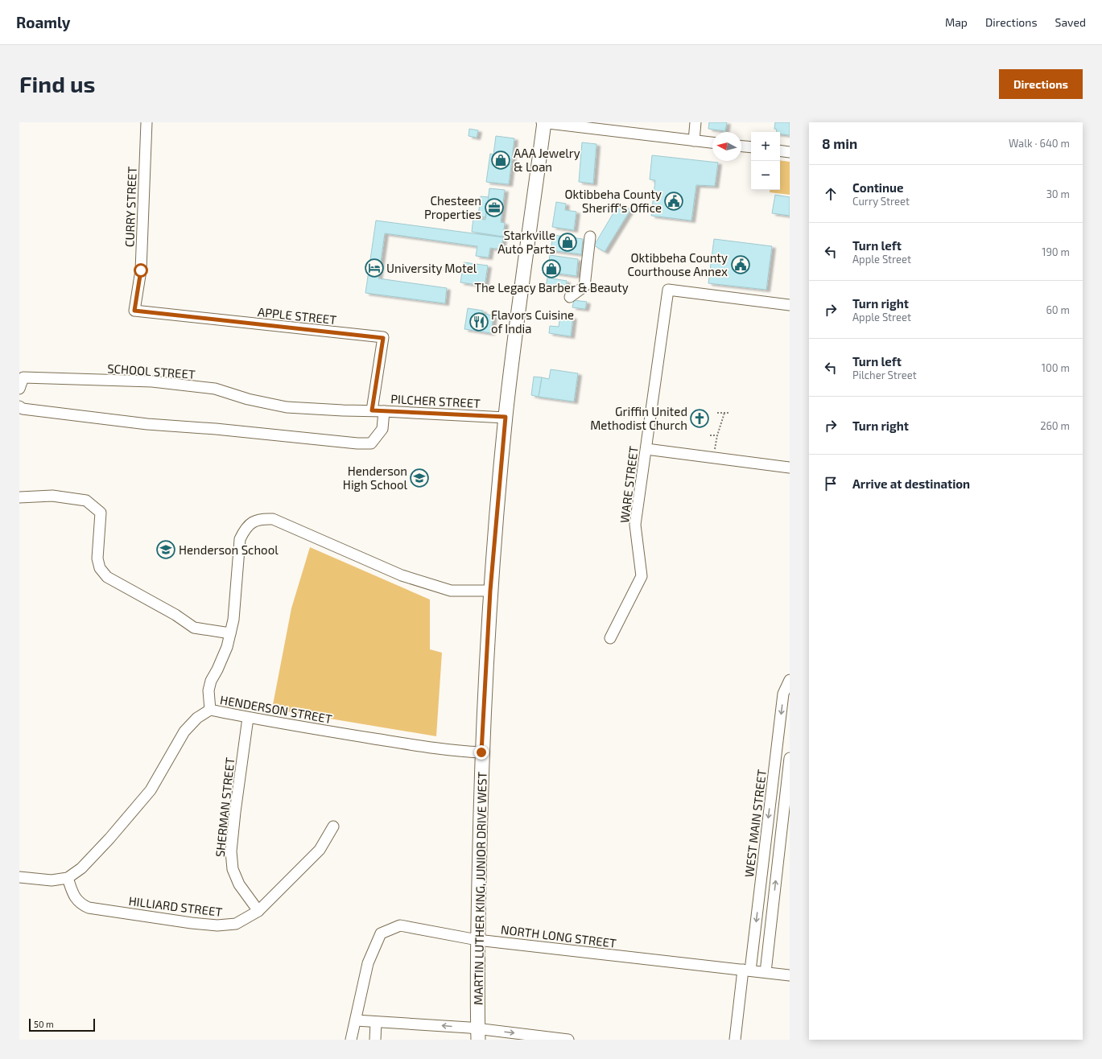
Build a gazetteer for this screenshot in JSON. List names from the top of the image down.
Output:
{
  "streets": {
    "main road": ["MARTIN LUTHER KING, JUNIOR DRIVE WEST"],
    "street": [
      "CURRY STREET",
      "APPLE STREET",
      "SCHOOL STREET",
      "PILCHER STREET",
      "WARE STREET",
      "HENDERSON STREET",
      "SHERMAN STREET",
      "WEST MAIN STREET",
      "HILLIARD STREET",
      "NORTH LONG STREET"
    ]
  },
  "crossings": [
    ["CURRY STREET", "APPLE STREET"],
    ["APPLE STREET", "PILCHER STREET"],
    ["SCHOOL STREET", "PILCHER STREET"],
    ["PILCHER STREET", "MARTIN LUTHER KING, JUNIOR DRIVE WEST"],
    ["HENDERSON STREET", "SHERMAN STREET"],
    ["HENDERSON STREET", "MARTIN LUTHER KING, JUNIOR DRIVE WEST"],
    ["HENDERSON STREET", "HILLIARD STREET"],
    ["SHERMAN STREET", "HILLIARD STREET"],
    ["WEST MAIN STREET", "NORTH LONG STREET"],
    ["MARTIN LUTHER KING, JUNIOR DRIVE WEST", "NORTH LONG STREET"]
  ],
  "places": {
    "shop": ["AAA Jewelry & Loan", "Starkville Auto Parts", "The Legacy Barber & Beauty"],
    "public building": ["Oktibbeha County Sheriff's Office", "Oktibbeha County Courthouse Annex"],
    "office": ["Chesteen Properties"],
    "hotel": ["University Motel"],
    "restaurant": ["Flavors Cuisine of India"],
    "church": ["Griffin United Methodist Church"],
    "school or university": ["Henderson High School", "Henderson School"]
  },
  "scale_bar": "50 m",
  "north": "left",
  "page": {
    "header": "Roamly",
    "nav": ["Map", "Directions", "Saved"],
    "buttons": "Directions",
    "title": "Find us",
    "heading": ["8 min", "Walk · 640 m"],
    "map_buttons": ["+", "−"],
    "list": [
      ["Continue", "Curry Street", "30 m"],
      ["Turn left", "Apple Street", "190 m"],
      ["Turn right", "Apple Street", "60 m"],
      ["Turn left", "Pilcher Street", "100 m"],
      ["Turn right", "260 m"],
      "Arrive at destination"
    ],
    "scale": "50 m"
  }
}
